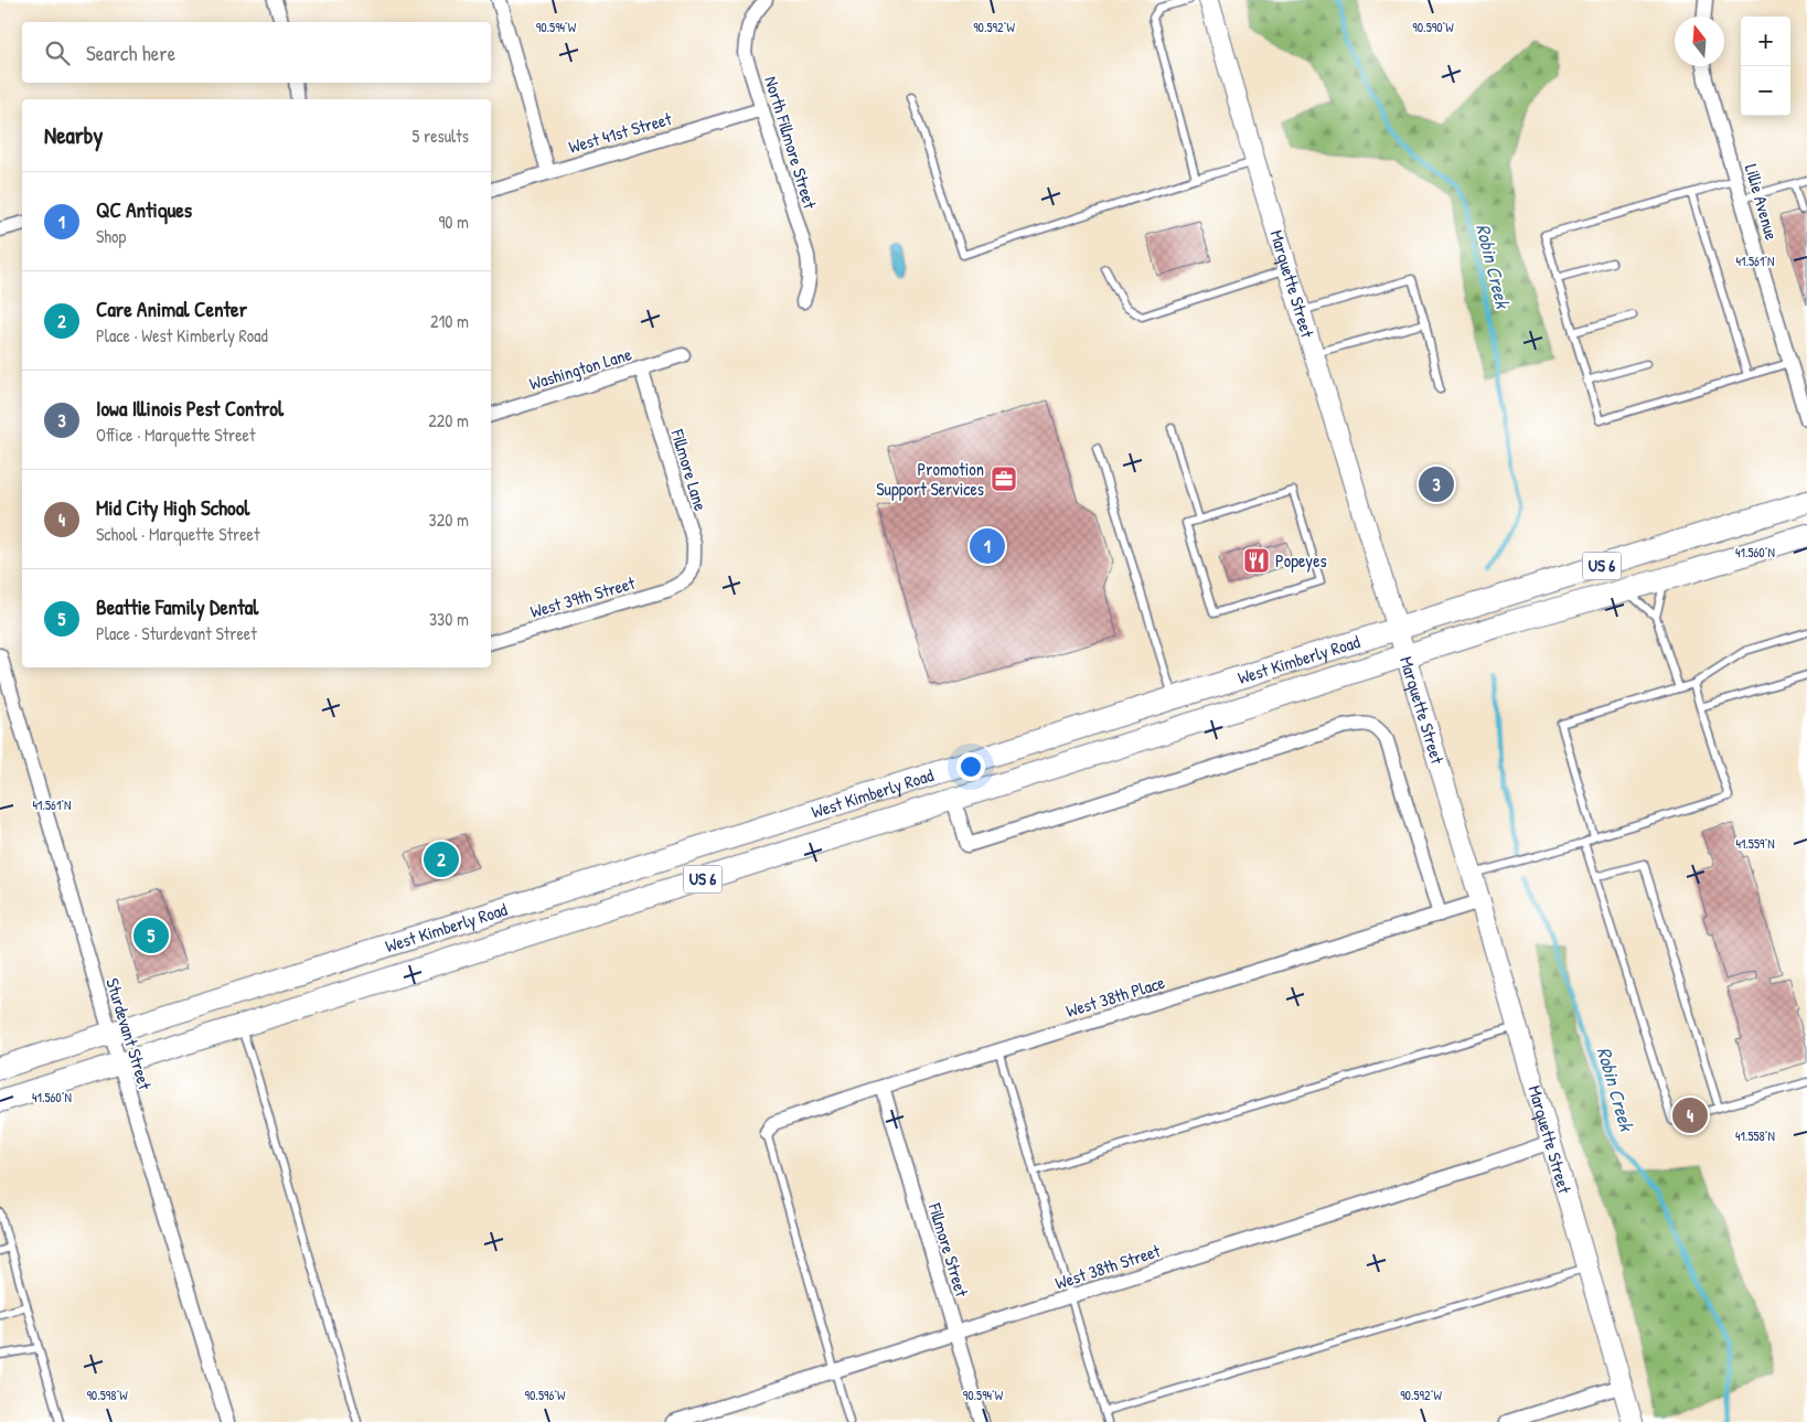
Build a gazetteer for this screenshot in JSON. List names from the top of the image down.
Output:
{
  "streets": {
    "main road": ["Marquette Street", "US 6", "West Kimberly Road"],
    "street": [
      "West 41st Street",
      "North Fillmore Street",
      "Lillie Avenue",
      "Washington Lane",
      "Fillmore Lane",
      "West 39th Street",
      "West 38th Place",
      "Sturdevant Street",
      "Fillmore Street",
      "West 38th Street"
    ]
  },
  "crossings": [
    ["West 41st Street", "North Fillmore Street"],
    ["Marquette Street", "West Kimberly Road"],
    ["Marquette Street", "West 38th Place"],
    ["Marquette Street", "West 38th Street"],
    ["Washington Lane", "Fillmore Lane"],
    ["Fillmore Lane", "West 39th Street"],
    ["West Kimberly Road", "West 38th Place"],
    ["West Kimberly Road", "Sturdevant Street"],
    ["West 38th Place", "Fillmore Street"],
    ["Fillmore Street", "West 38th Street"]
  ],
  "water": ["Robin Creek"],
  "places": {
    "office": ["Promotion Support Services"],
    "restaurant": ["Popeyes"]
  },
  "north": "top",
  "page": {
    "map_buttons": ["+", "−"],
    "search": "Search here",
    "heading": ["Nearby", "5 results"],
    "list": [
      {
        "mark": "1",
        "name": "QC Antiques",
        "note": "Shop",
        "value": "90 m"
      },
      {
        "mark": "2",
        "name": "Care Animal Center",
        "note": "Place · West Kimberly Road",
        "value": "210 m"
      },
      {
        "mark": "3",
        "name": "Iowa Illinois Pest Control",
        "note": "Office · Marquette Street",
        "value": "220 m"
      },
      {
        "mark": "4",
        "name": "Mid City High School",
        "note": "School · Marquette Street",
        "value": "320 m"
      },
      {
        "mark": "5",
        "name": "Beattie Family Dental",
        "note": "Place · Sturdevant Street",
        "value": "330 m"
      }
    ],
    "pins": [
      "3",
      "1",
      "2",
      "5",
      "4"
    ]
  },
  "coordinates": [
    "90.594°W",
    "90.592°W",
    "90.590°W",
    "41.561°N",
    "41.560°N",
    "41.559°N",
    "41.558°N",
    "90.598°W",
    "90.596°W"
  ]
}
